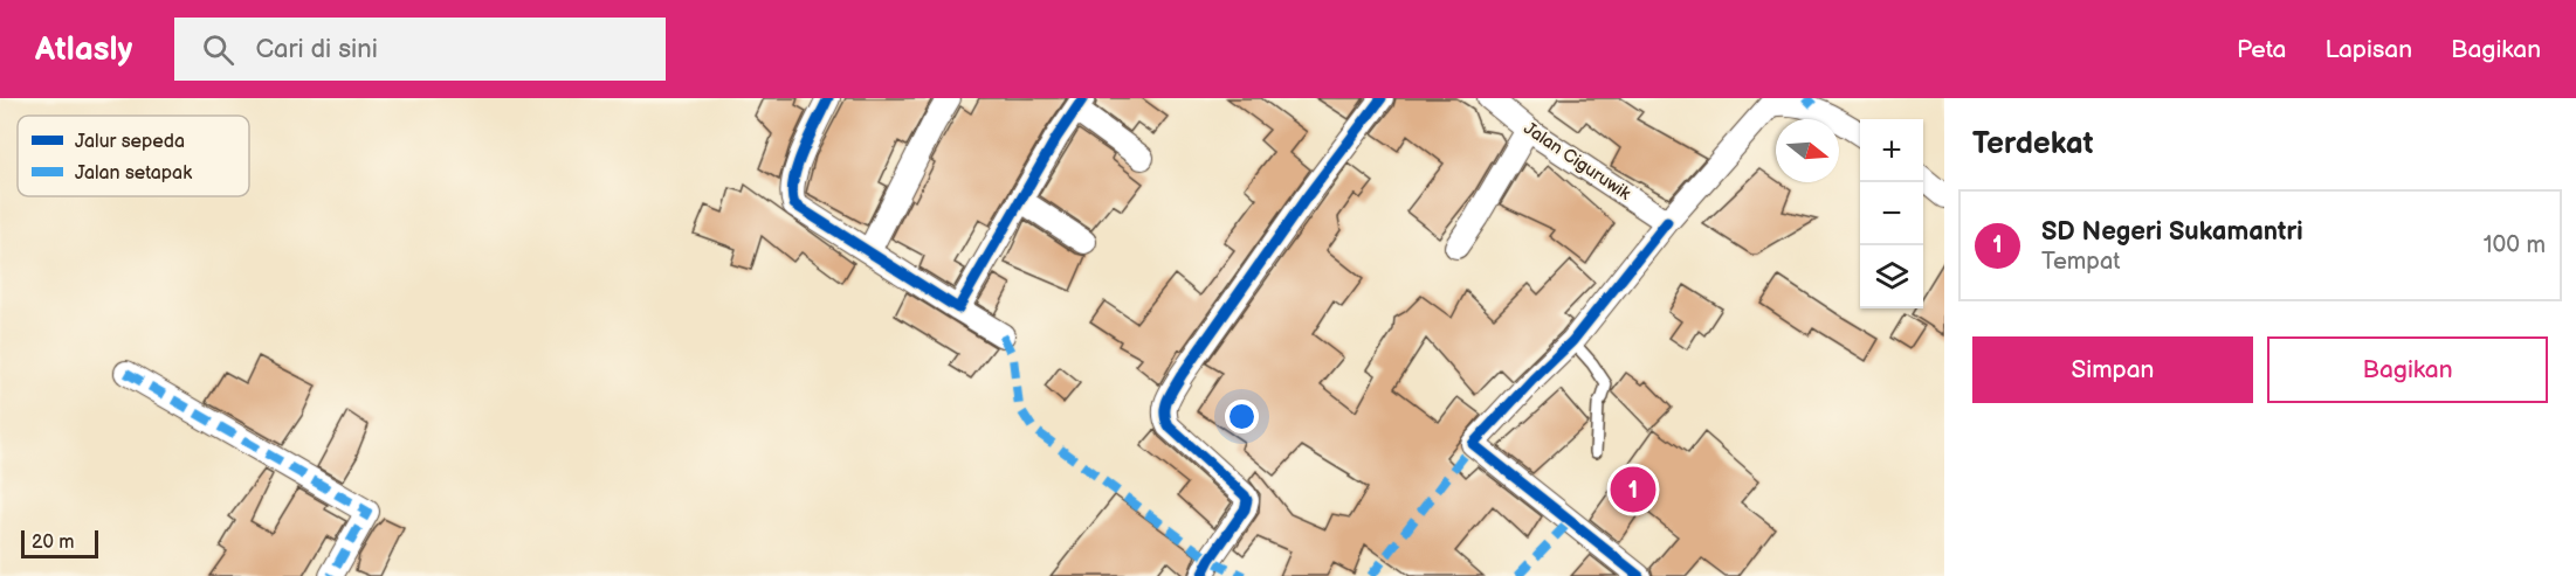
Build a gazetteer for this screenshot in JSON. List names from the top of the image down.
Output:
{
  "streets": {
    "street": ["Jalan Ciguruwik"]
  },
  "legend": ["Jalur sepeda", "Jalan setapak"],
  "scale_bar": "20 m",
  "north": "right",
  "page": {
    "header": "Atlasly",
    "search": "Cari di sini",
    "nav": ["Peta", "Lapisan", "Bagikan"],
    "heading": "Terdekat",
    "map_buttons": ["+", "−"],
    "list": [
      {
        "mark": "1",
        "name": "SD Negeri Sukamantri",
        "note": "Tempat",
        "value": "100 m"
      }
    ],
    "buttons": ["Simpan", "Bagikan"],
    "pins": "1",
    "scale": "20 m"
  }
}
